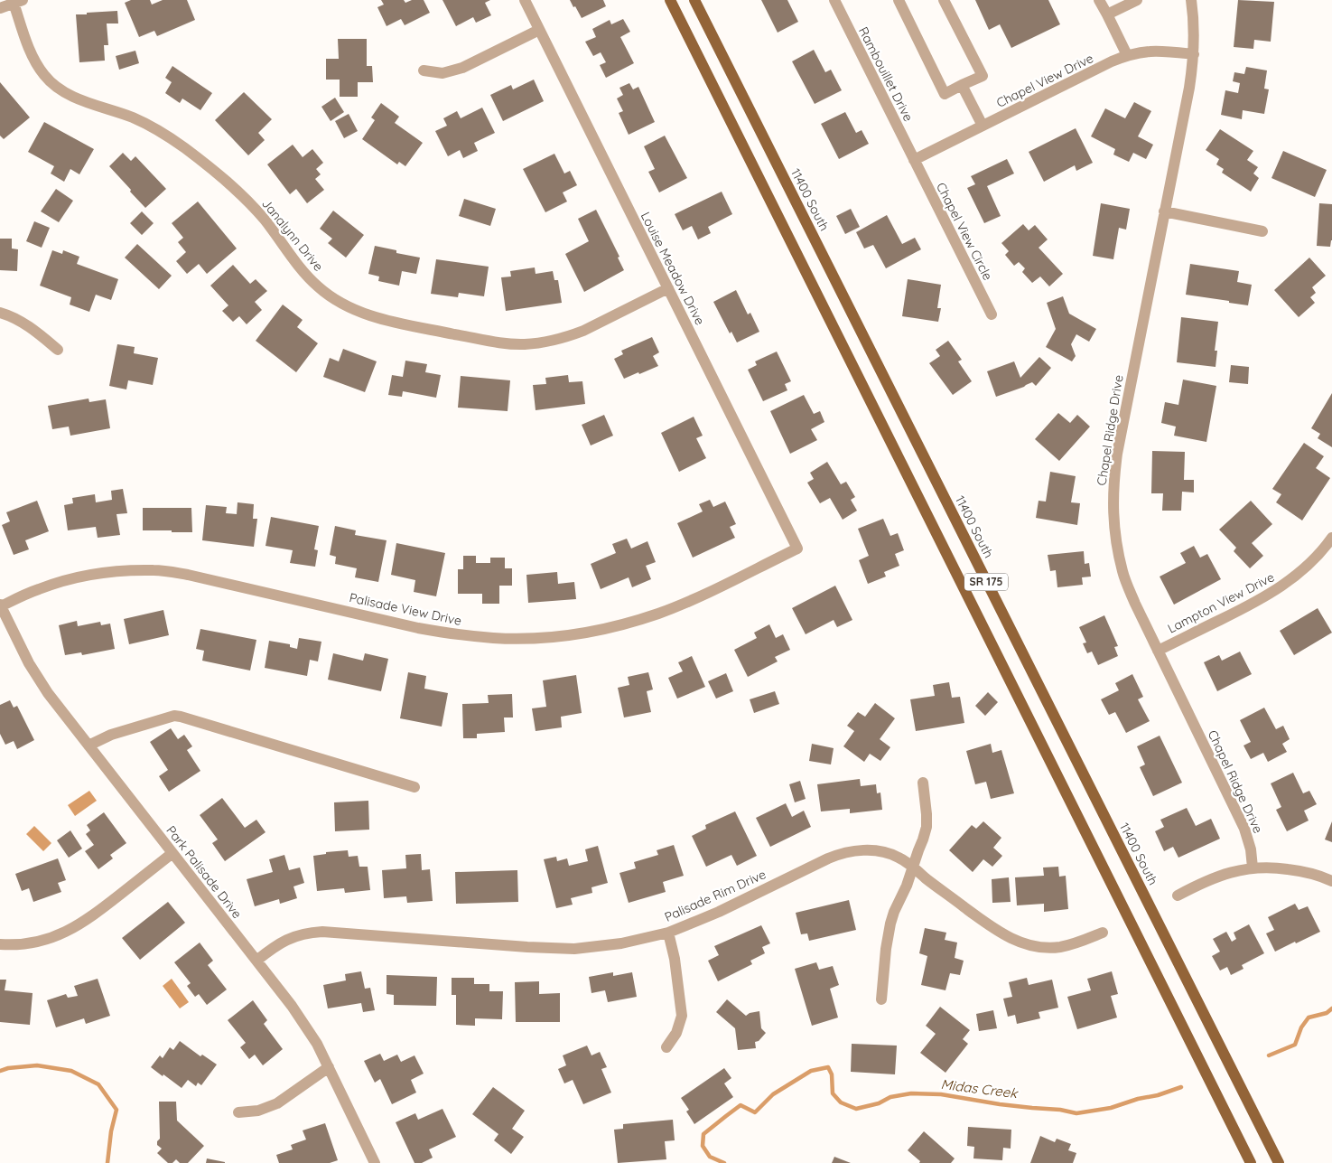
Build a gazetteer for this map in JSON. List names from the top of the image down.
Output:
{
  "streets": {
    "main road": ["11400 South", "SR 175"],
    "street": [
      "Rambouillet Drive",
      "Chapel View Drive",
      "Chapel View Circle",
      "Janalynn Drive",
      "Louise Meadow Drive",
      "Chapel Ridge Drive",
      "Lampton View Drive",
      "Palisade View Drive",
      "Park Palisade Drive",
      "Palisade Rim Drive"
    ]
  },
  "crossings": [
    ["Rambouillet Drive", "Chapel View Drive"],
    ["Rambouillet Drive", "Chapel View Circle"],
    ["Chapel View Drive", "Chapel View Circle"],
    ["Chapel View Drive", "Chapel Ridge Drive"],
    ["Janalynn Drive", "Louise Meadow Drive"],
    ["Louise Meadow Drive", "Palisade View Drive"],
    ["Chapel Ridge Drive", "Lampton View Drive"],
    ["Palisade View Drive", "Park Palisade Drive"],
    ["Park Palisade Drive", "Palisade Rim Drive"]
  ],
  "water": ["Midas Creek"]
}
